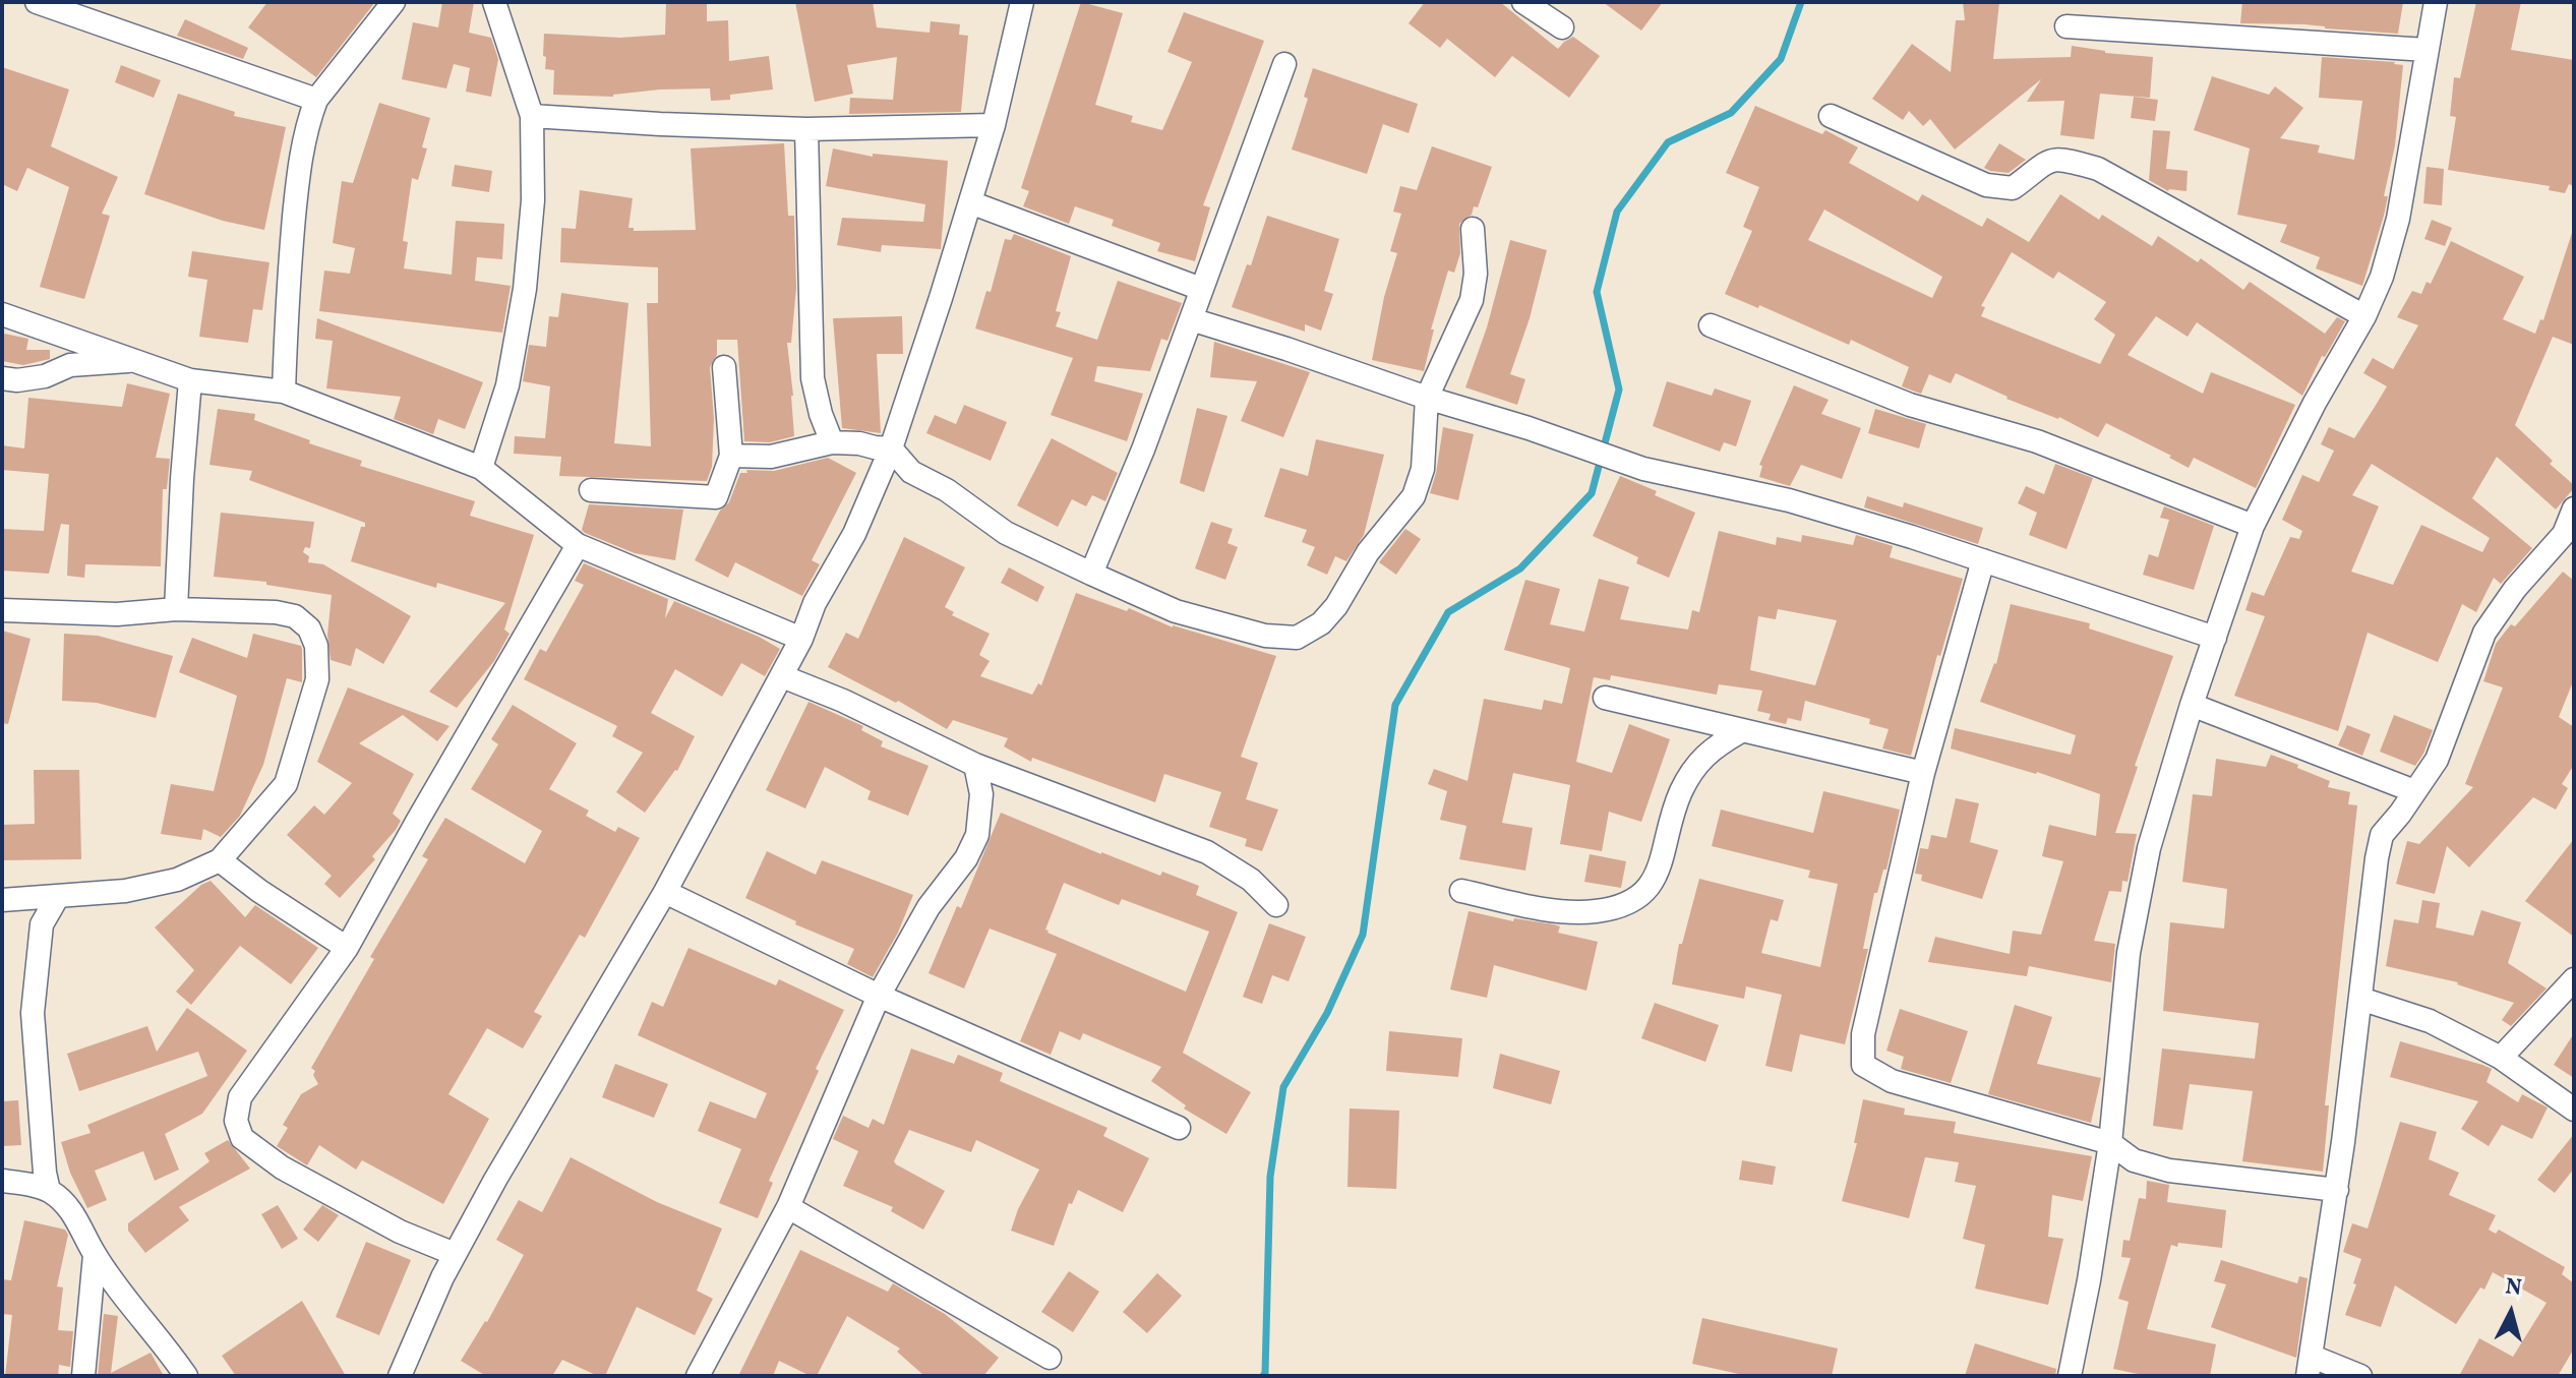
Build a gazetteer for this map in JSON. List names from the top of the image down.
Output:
{
  "north": "top"
}
